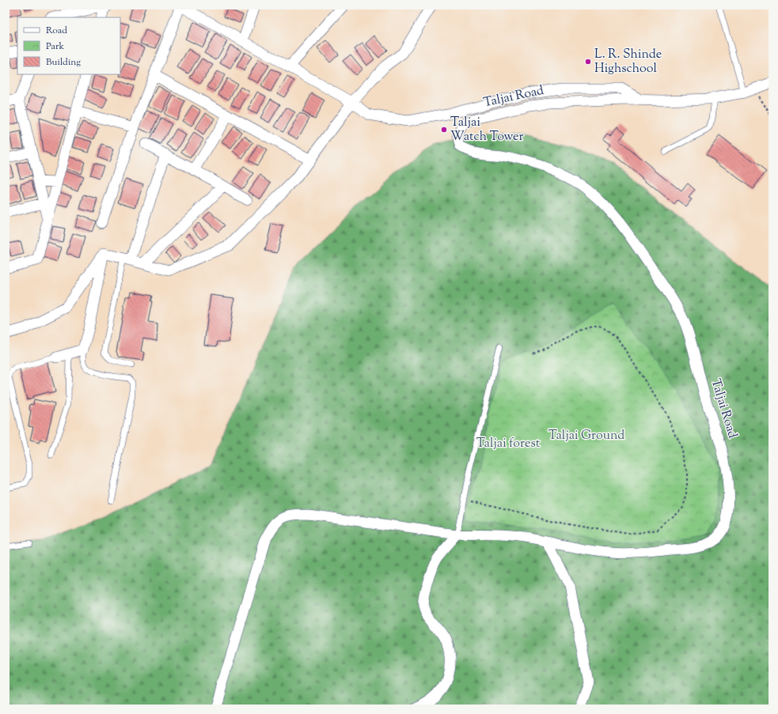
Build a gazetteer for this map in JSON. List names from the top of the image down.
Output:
{
  "streets": {
    "street": ["Taljai Road"]
  },
  "parks": ["Taljai Ground", "Taljai forest"],
  "places": ["L. R. Shinde Highschool", "Taljai Watch Tower"],
  "legend": ["Road", "Park", "Building"]
}
